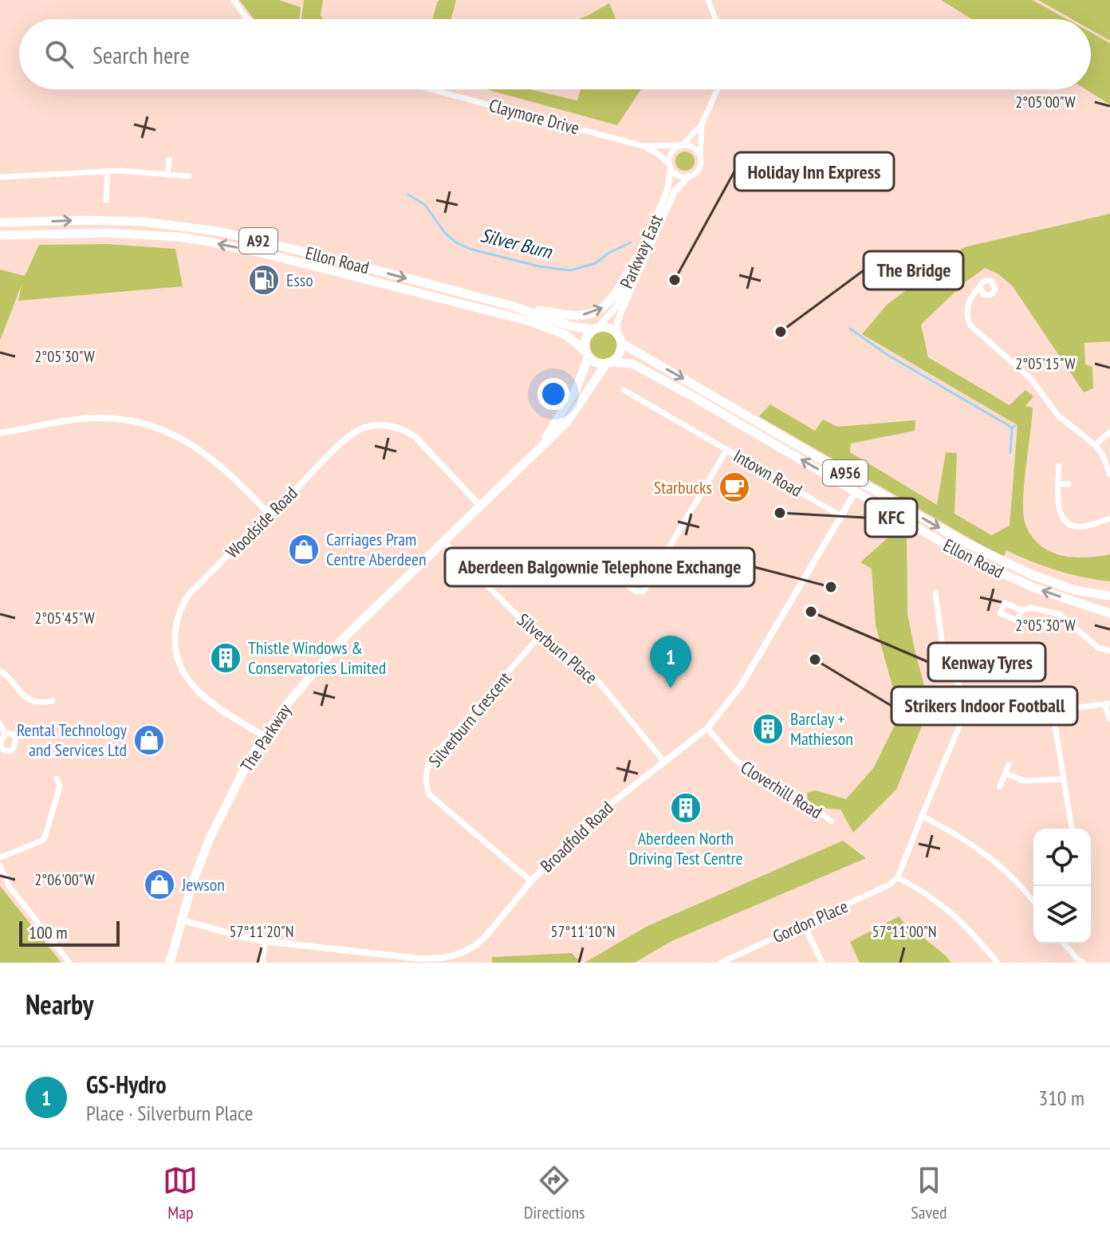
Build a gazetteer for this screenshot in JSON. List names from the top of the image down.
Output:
{
  "streets": {
    "main road": [
      "A92",
      "Ellon Road",
      "A956",
      "The Parkway"
    ],
    "street": [
      "Claymore Drive",
      "Parkway East",
      "Intown Road",
      "Woodside Road",
      "Silverburn Place",
      "Silverburn Crescent",
      "Cloverhill Road",
      "Broadfold Road",
      "Gordon Place"
    ]
  },
  "crossings": [
    ["Claymore Drive", "Parkway East"],
    ["A92", "Parkway East"],
    ["A92", "Ellon Road"],
    ["A92", "The Parkway"],
    ["Parkway East", "Ellon Road"],
    ["Parkway East", "The Parkway"],
    ["Ellon Road", "The Parkway"],
    ["Ellon Road", "Broadfold Road"],
    ["Intown Road", "Broadfold Road"],
    ["Woodside Road", "The Parkway"],
    ["Silverburn Place", "Silverburn Crescent"],
    ["Silverburn Place", "The Parkway"],
    ["Silverburn Place", "Broadfold Road"],
    ["Silverburn Crescent", "Broadfold Road"],
    ["The Parkway", "Broadfold Road"],
    ["Cloverhill Road", "Broadfold Road"]
  ],
  "water": ["Silver Burn"],
  "places": {
    "fuel station": ["Esso"],
    "other": [
      "Holiday Inn Express",
      "The Bridge",
      "KFC",
      "Aberdeen Balgownie Telephone Exchange",
      "Kenway Tyres",
      "Strikers Indoor Football"
    ],
    "cafe": ["Starbucks"],
    "shop": ["Carriages Pram Centre Aberdeen", "Rental Technology and Services Ltd", "Jewson"],
    "building": ["Thistle Windows & Conservatories Limited", "Barclay + Mathieson", "Aberdeen North Driving Test Centre"]
  },
  "scale_bar": "100 m",
  "page": {
    "search": "Search here",
    "pins": "1",
    "scale": "100 m",
    "heading": "Nearby",
    "list": [
      {
        "mark": "1",
        "name": "GS-Hydro",
        "note": "Place · Silverburn Place",
        "value": "310 m"
      }
    ],
    "nav": ["Map", "Directions", "Saved"]
  },
  "coordinates": [
    "2°05'00\"W",
    "2°05'30\"W",
    "2°05'15\"W",
    "2°05'45\"W",
    "2°06'00\"W",
    "57°11'20\"N",
    "57°11'10\"N",
    "57°11'00\"N"
  ]
}
